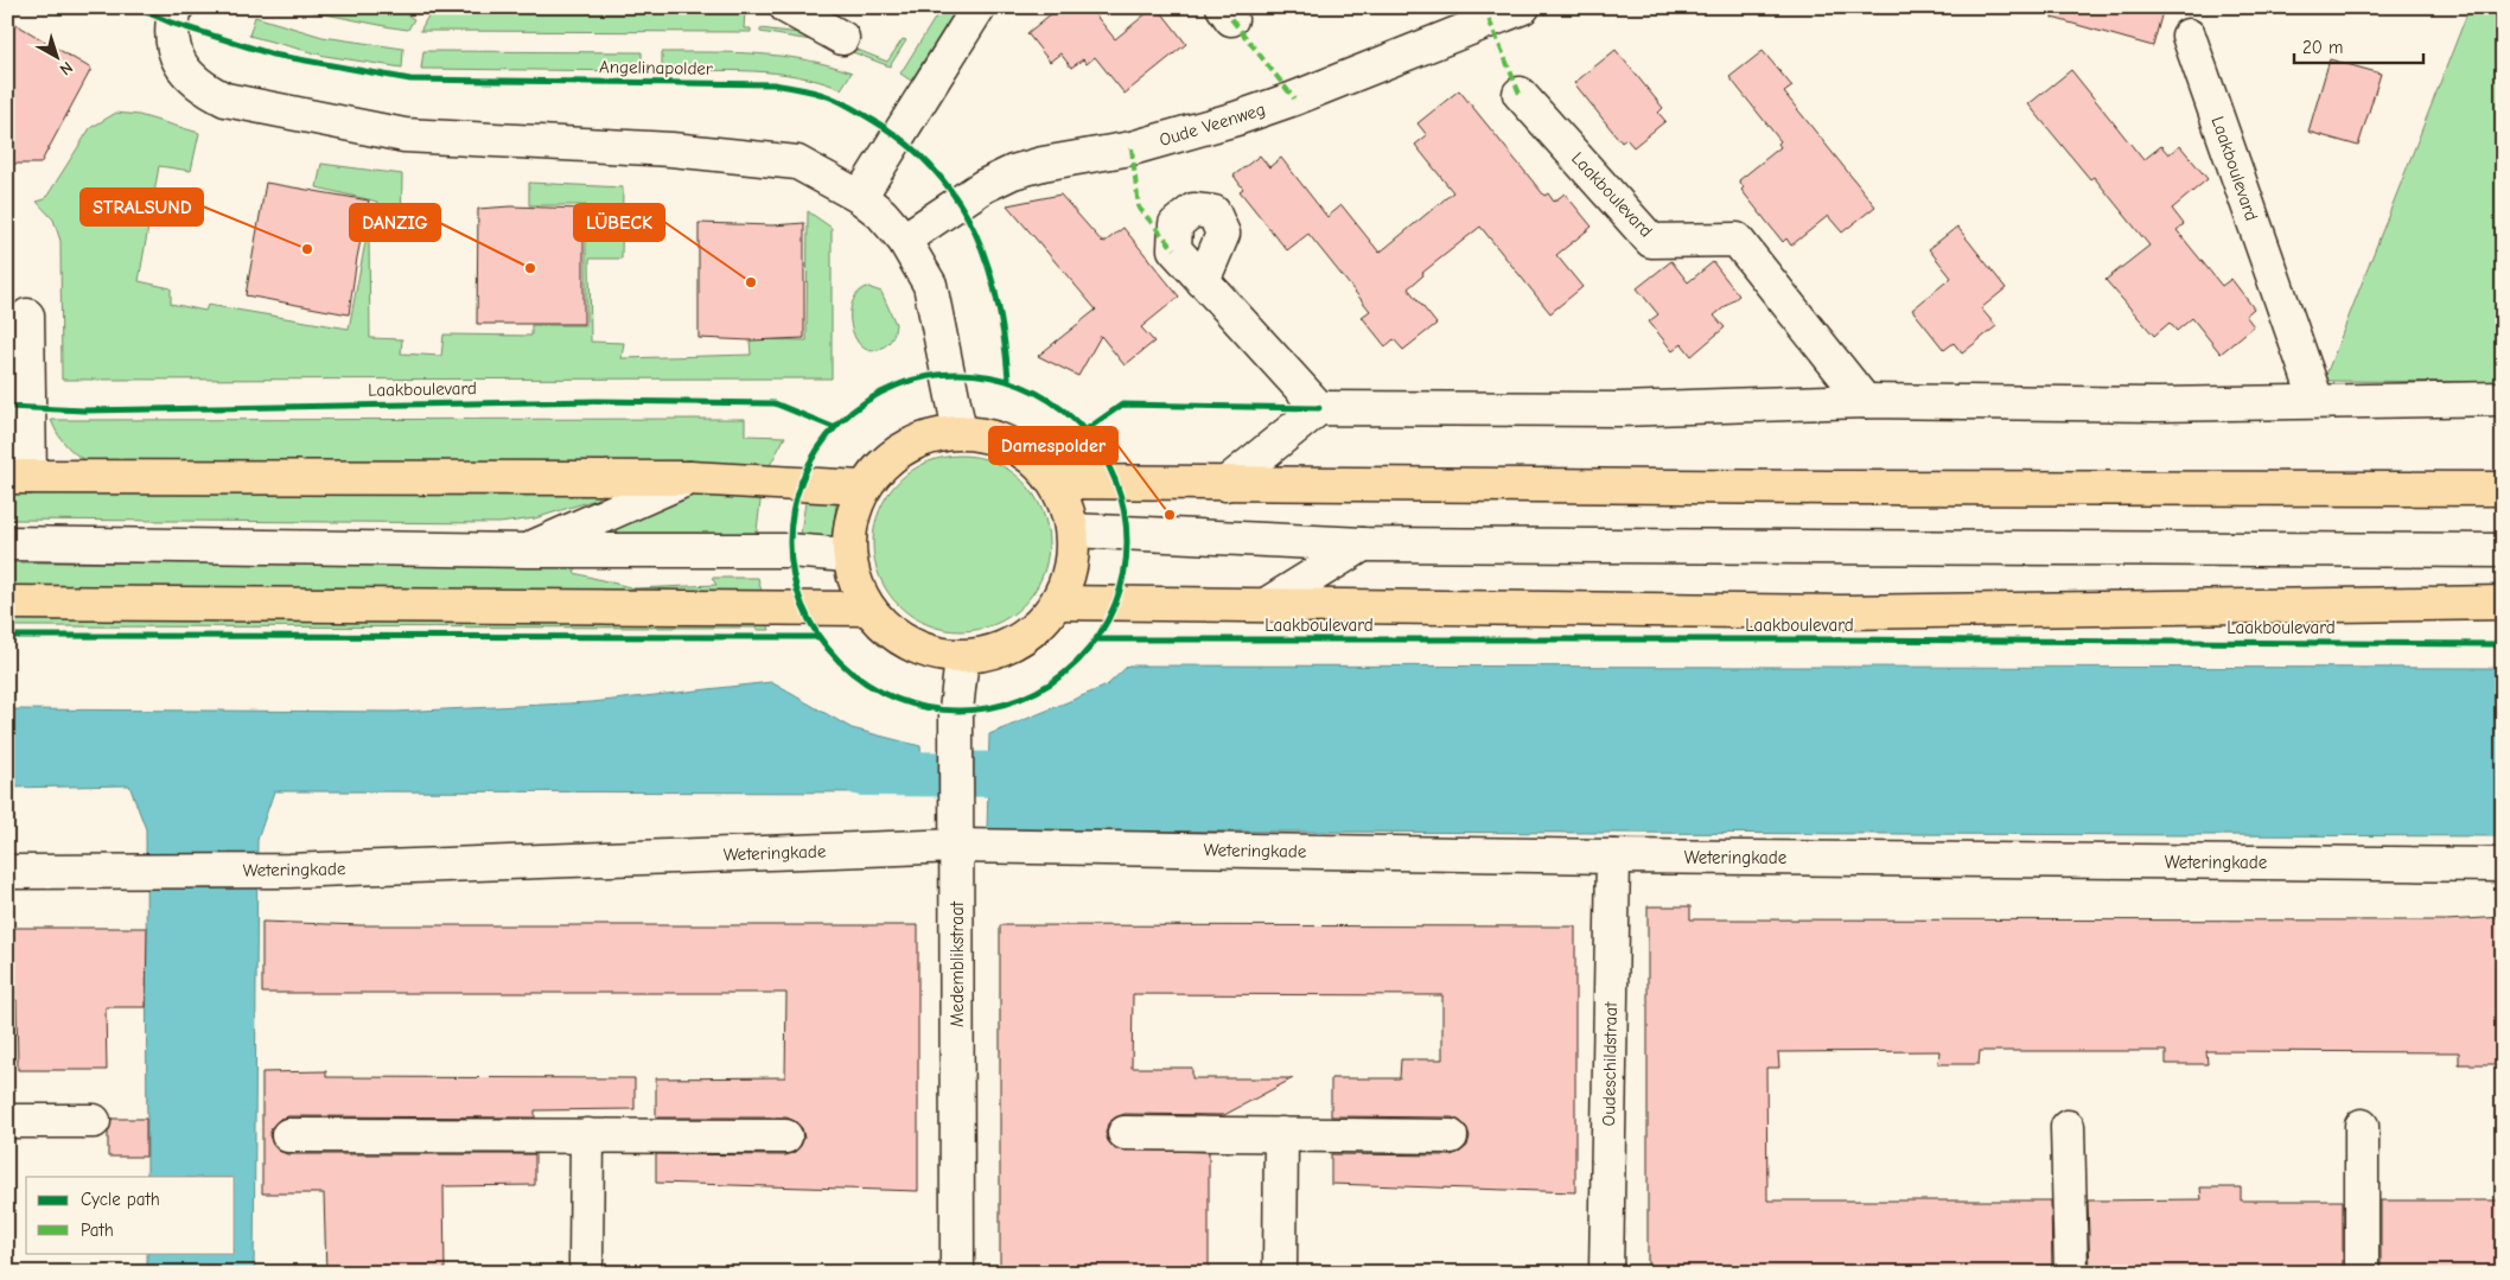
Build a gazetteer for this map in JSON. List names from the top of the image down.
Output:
{
  "streets": {
    "main road": ["Laakboulevard"],
    "street": [
      "Oude Veenweg",
      "Weteringkade",
      "Medemblikstraat",
      "Oudeschildstraat"
    ],
    "cycle path": ["Angelinapolder"]
  },
  "crossings": [
    ["Weteringkade", "Medemblikstraat"],
    ["Weteringkade", "Oudeschildstraat"]
  ],
  "places": [
    "STRALSUND",
    "DANZIG",
    "LÜBECK",
    "Damespolder"
  ],
  "legend": ["Cycle path", "Path"],
  "scale_bar": "20 m",
  "north": "bottom right"
}
